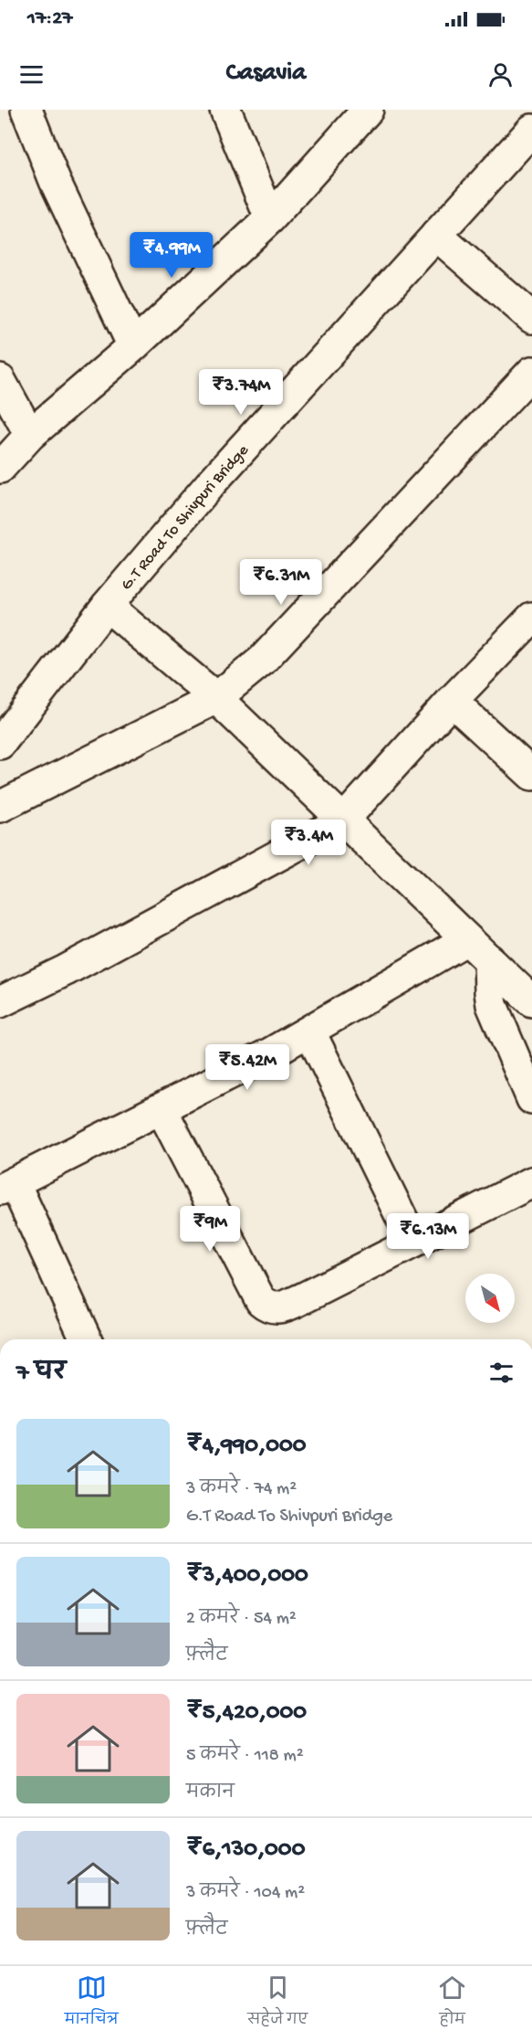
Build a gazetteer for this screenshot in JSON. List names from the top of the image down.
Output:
{
  "streets": {
    "street": ["G.T Road To Shivpuri Bridge"]
  },
  "north": "bottom right",
  "page": {
    "status": "17:27",
    "header": "Casavia",
    "price": [
      "₹4.99M",
      "₹3.74M",
      "₹6.31M",
      "₹3.4M",
      "₹5.42M",
      "₹9M",
      "₹6.13M"
    ],
    "heading": "7 घर",
    "list": [
      {
        "name": "₹4,990,000",
        "note": "3 कमरे · 74 m² · G.T Road To Shivpuri Bridge"
      },
      {
        "name": "₹3,400,000",
        "note": "2 कमरे · 54 m² · फ़्लैट"
      },
      {
        "name": "₹5,420,000",
        "note": "5 कमरे · 118 m² · मकान"
      },
      {
        "name": "₹6,130,000",
        "note": "3 कमरे · 104 m² · फ़्लैट"
      }
    ],
    "tabs": ["मानचित्र", "सहेजे गए", "होम"]
  }
}
